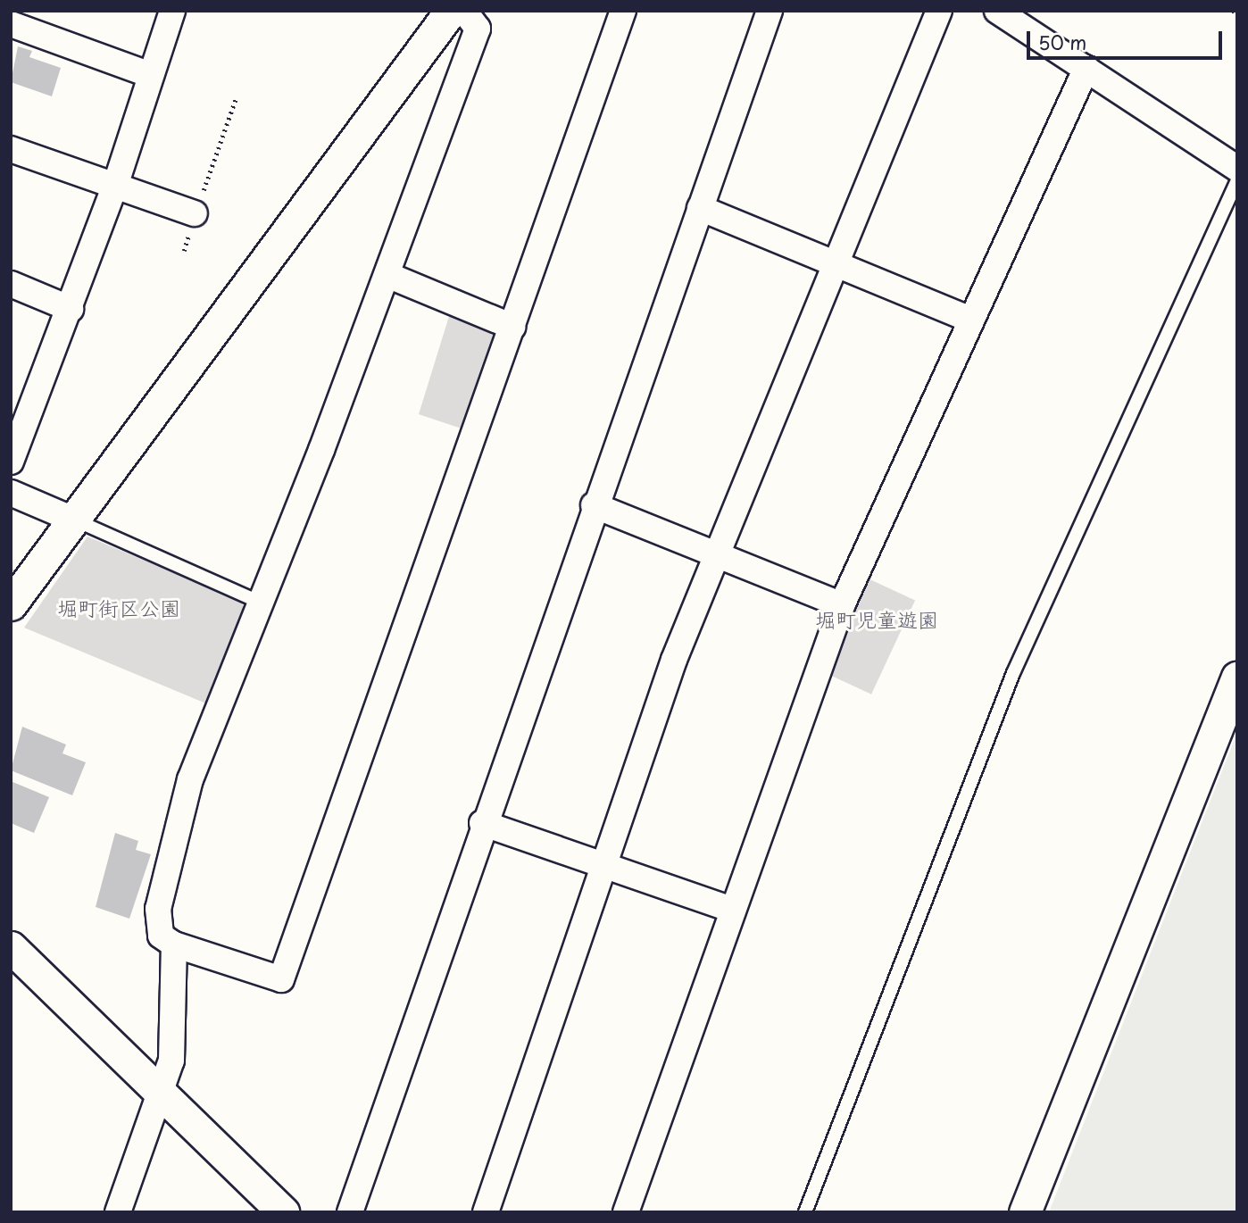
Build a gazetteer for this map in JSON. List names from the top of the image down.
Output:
{
  "parks": ["堀町街区公園", "堀町児童遊園"],
  "scale_bar": "50 m"
}
